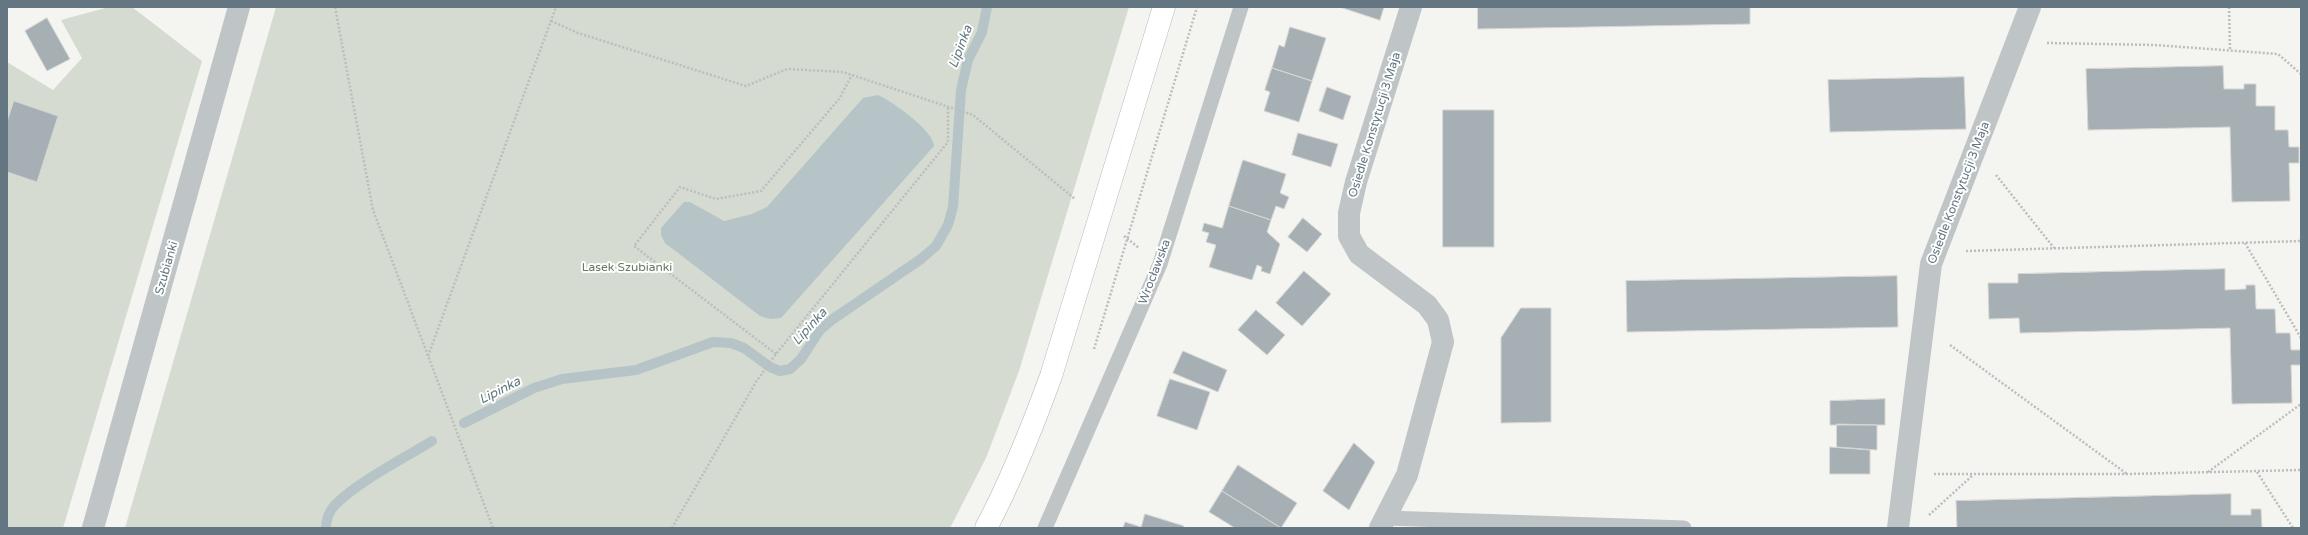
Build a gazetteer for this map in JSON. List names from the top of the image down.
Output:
{
  "streets": {
    "street": ["Osiedle Konstytucji 3 Maja", "Szubianki"],
    "lane": ["Wrocławska"]
  },
  "water": ["Lipinka"],
  "parks": ["Lasek Szubianki"]
}
